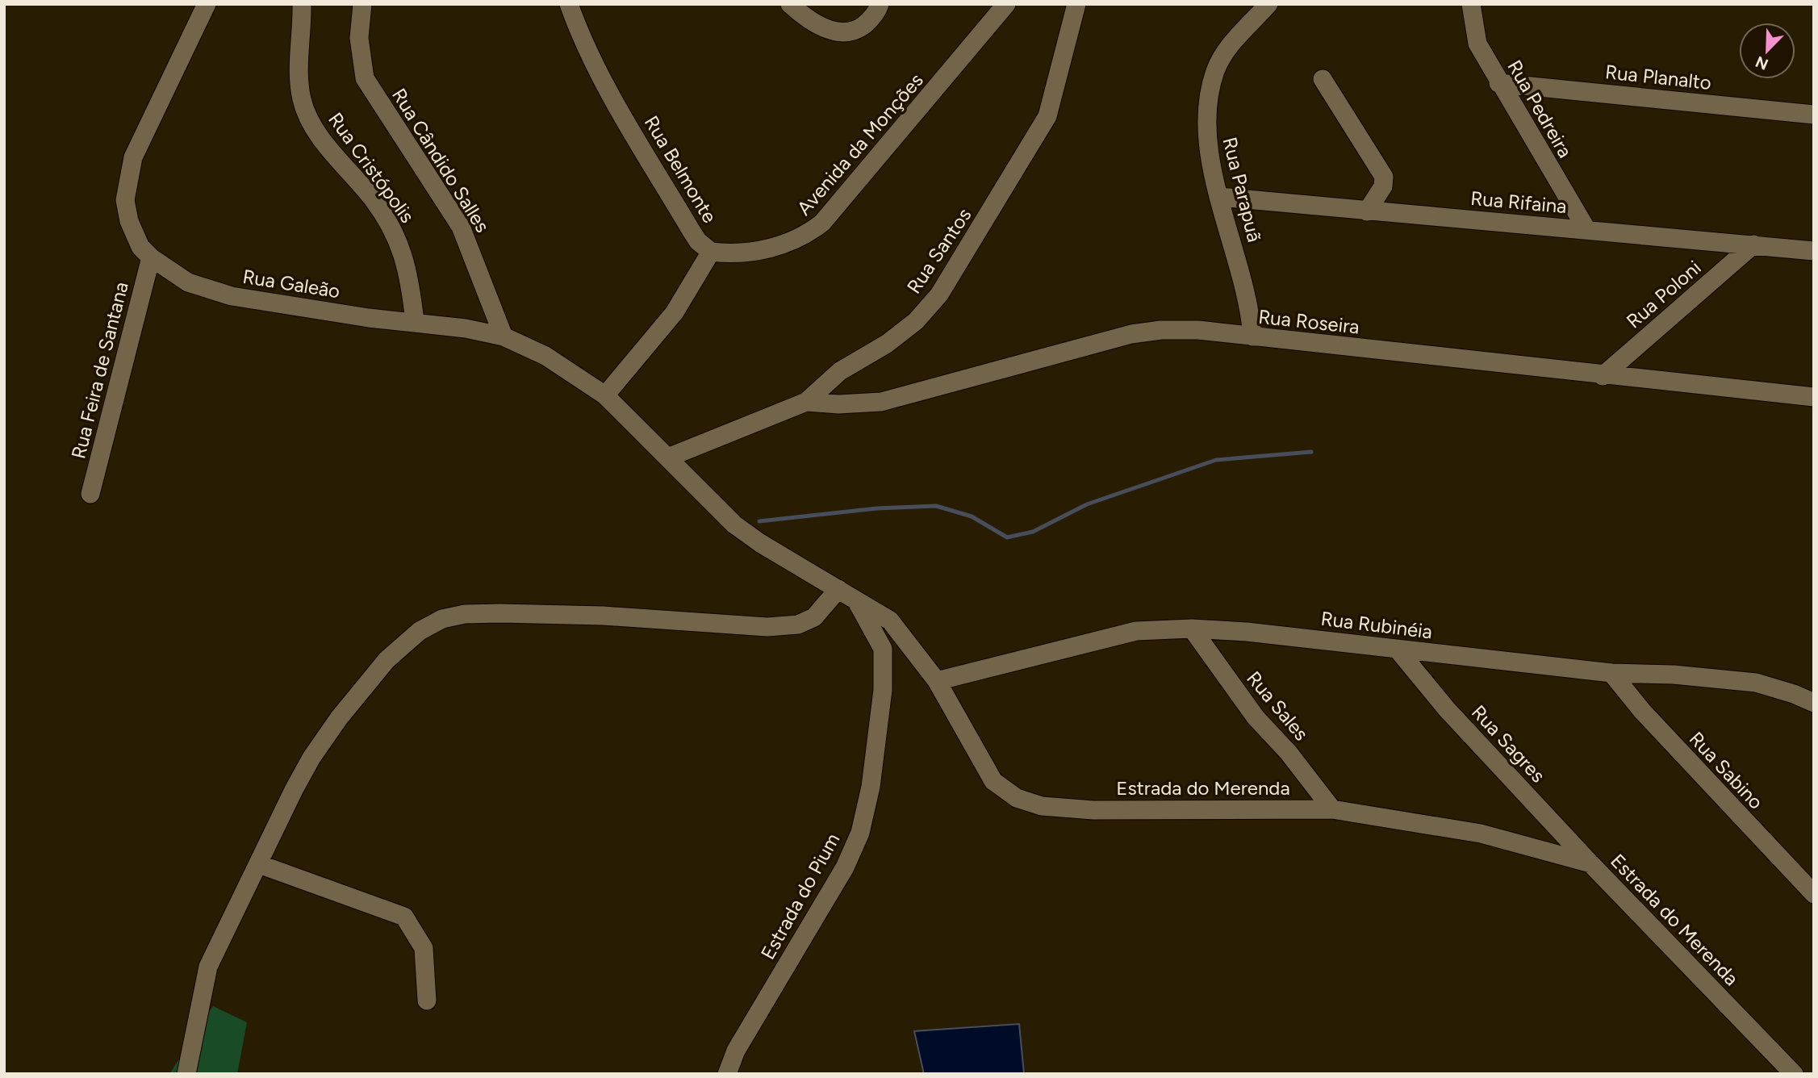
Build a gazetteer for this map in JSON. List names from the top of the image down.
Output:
{
  "streets": {
    "street": [
      "Rua Planalto",
      "Rua Pedreira",
      "Avenida da Monções",
      "Rua Cândido Salles",
      "Rua Cristópolis",
      "Rua Belmonte",
      "Rua Parapuã",
      "Rua Rifaina",
      "Rua Santos",
      "Rua Galeão",
      "Rua Poloni",
      "Rua Roseira",
      "Rua Feira de Santana",
      "Rua Rubinéia",
      "Rua Sales",
      "Rua Sagres",
      "Rua Sabino",
      "Estrada do Merenda",
      "Estrada do Pium"
    ]
  },
  "crossings": [
    ["Rua Planalto", "Rua Pedreira"],
    ["Rua Pedreira", "Rua Rifaina"],
    ["Avenida da Monções", "Rua Belmonte"],
    ["Rua Cândido Salles", "Rua Galeão"],
    ["Rua Cristópolis", "Rua Galeão"],
    ["Rua Belmonte", "Rua Galeão"],
    ["Rua Parapuã", "Rua Rifaina"],
    ["Rua Parapuã", "Rua Roseira"],
    ["Rua Rifaina", "Rua Poloni"],
    ["Rua Santos", "Rua Galeão"],
    ["Rua Santos", "Rua Roseira"],
    ["Rua Santos", "Estrada do Merenda"],
    ["Rua Galeão", "Rua Feira de Santana"],
    ["Rua Galeão", "Estrada do Merenda"],
    ["Rua Poloni", "Rua Roseira"],
    ["Rua Rubinéia", "Rua Sales"],
    ["Rua Rubinéia", "Rua Sagres"],
    ["Rua Rubinéia", "Rua Sabino"],
    ["Rua Rubinéia", "Estrada do Merenda"],
    ["Rua Sales", "Estrada do Merenda"],
    ["Rua Sagres", "Estrada do Merenda"],
    ["Estrada do Merenda", "Estrada do Pium"]
  ],
  "north": "bottom left"
}
